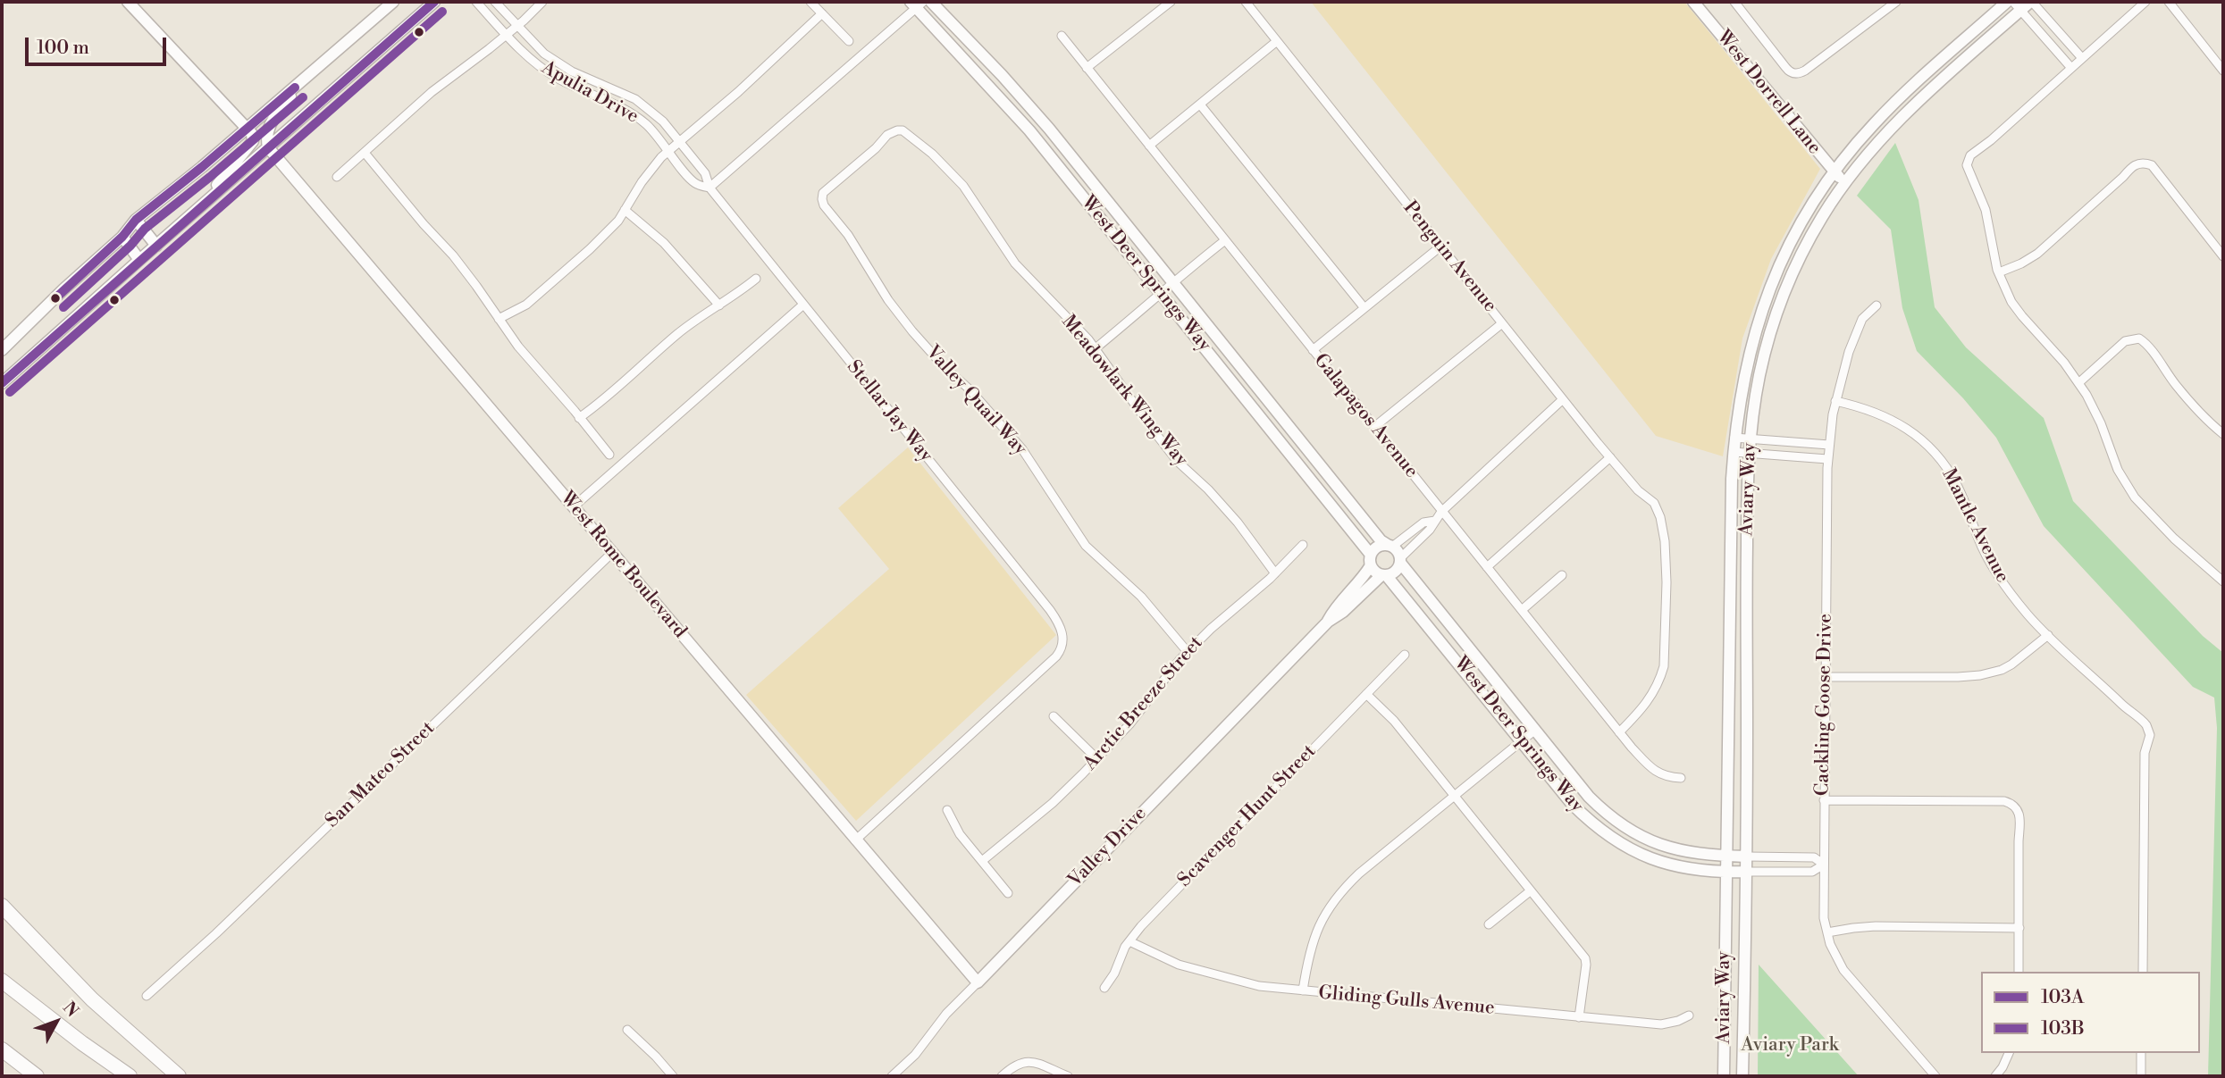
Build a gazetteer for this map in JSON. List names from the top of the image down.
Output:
{
  "streets": {
    "main road": [
      "West Dorrell Lane",
      "West Deer Springs Way",
      "Aviary Way",
      "West Rome Boulevard",
      "Valley Drive"
    ],
    "street": [
      "Apulia Drive",
      "Penguin Avenue",
      "Meadowlark Wing Way",
      "Valley Quail Way",
      "Stellar Jay Way",
      "Galapagos Avenue",
      "Mantle Avenue",
      "Arctic Breeze Street",
      "Cackling Goose Drive",
      "San Mateo Street",
      "Scavenger Hunt Street",
      "Gliding Gulls Avenue"
    ]
  },
  "crossings": [
    ["Apulia Drive", "Stellar Jay Way"],
    ["West Dorrell Lane", "Aviary Way"],
    ["Penguin Avenue", "Galapagos Avenue"],
    ["West Deer Springs Way", "Aviary Way"],
    ["West Deer Springs Way", "Valley Drive"],
    ["Meadowlark Wing Way", "Valley Quail Way"],
    ["Meadowlark Wing Way", "Arctic Breeze Street"],
    ["Valley Quail Way", "Arctic Breeze Street"],
    ["Stellar Jay Way", "West Rome Boulevard"],
    ["Mantle Avenue", "Cackling Goose Drive"],
    ["West Rome Boulevard", "San Mateo Street"],
    ["West Rome Boulevard", "Valley Drive"],
    ["Scavenger Hunt Street", "Gliding Gulls Avenue"]
  ],
  "parks": ["Aviary Park"],
  "lines": ["transit line 103A", "transit line 103B"],
  "legend": ["103A", "103B"],
  "scale_bar": "100 m",
  "north": "top right"
}
